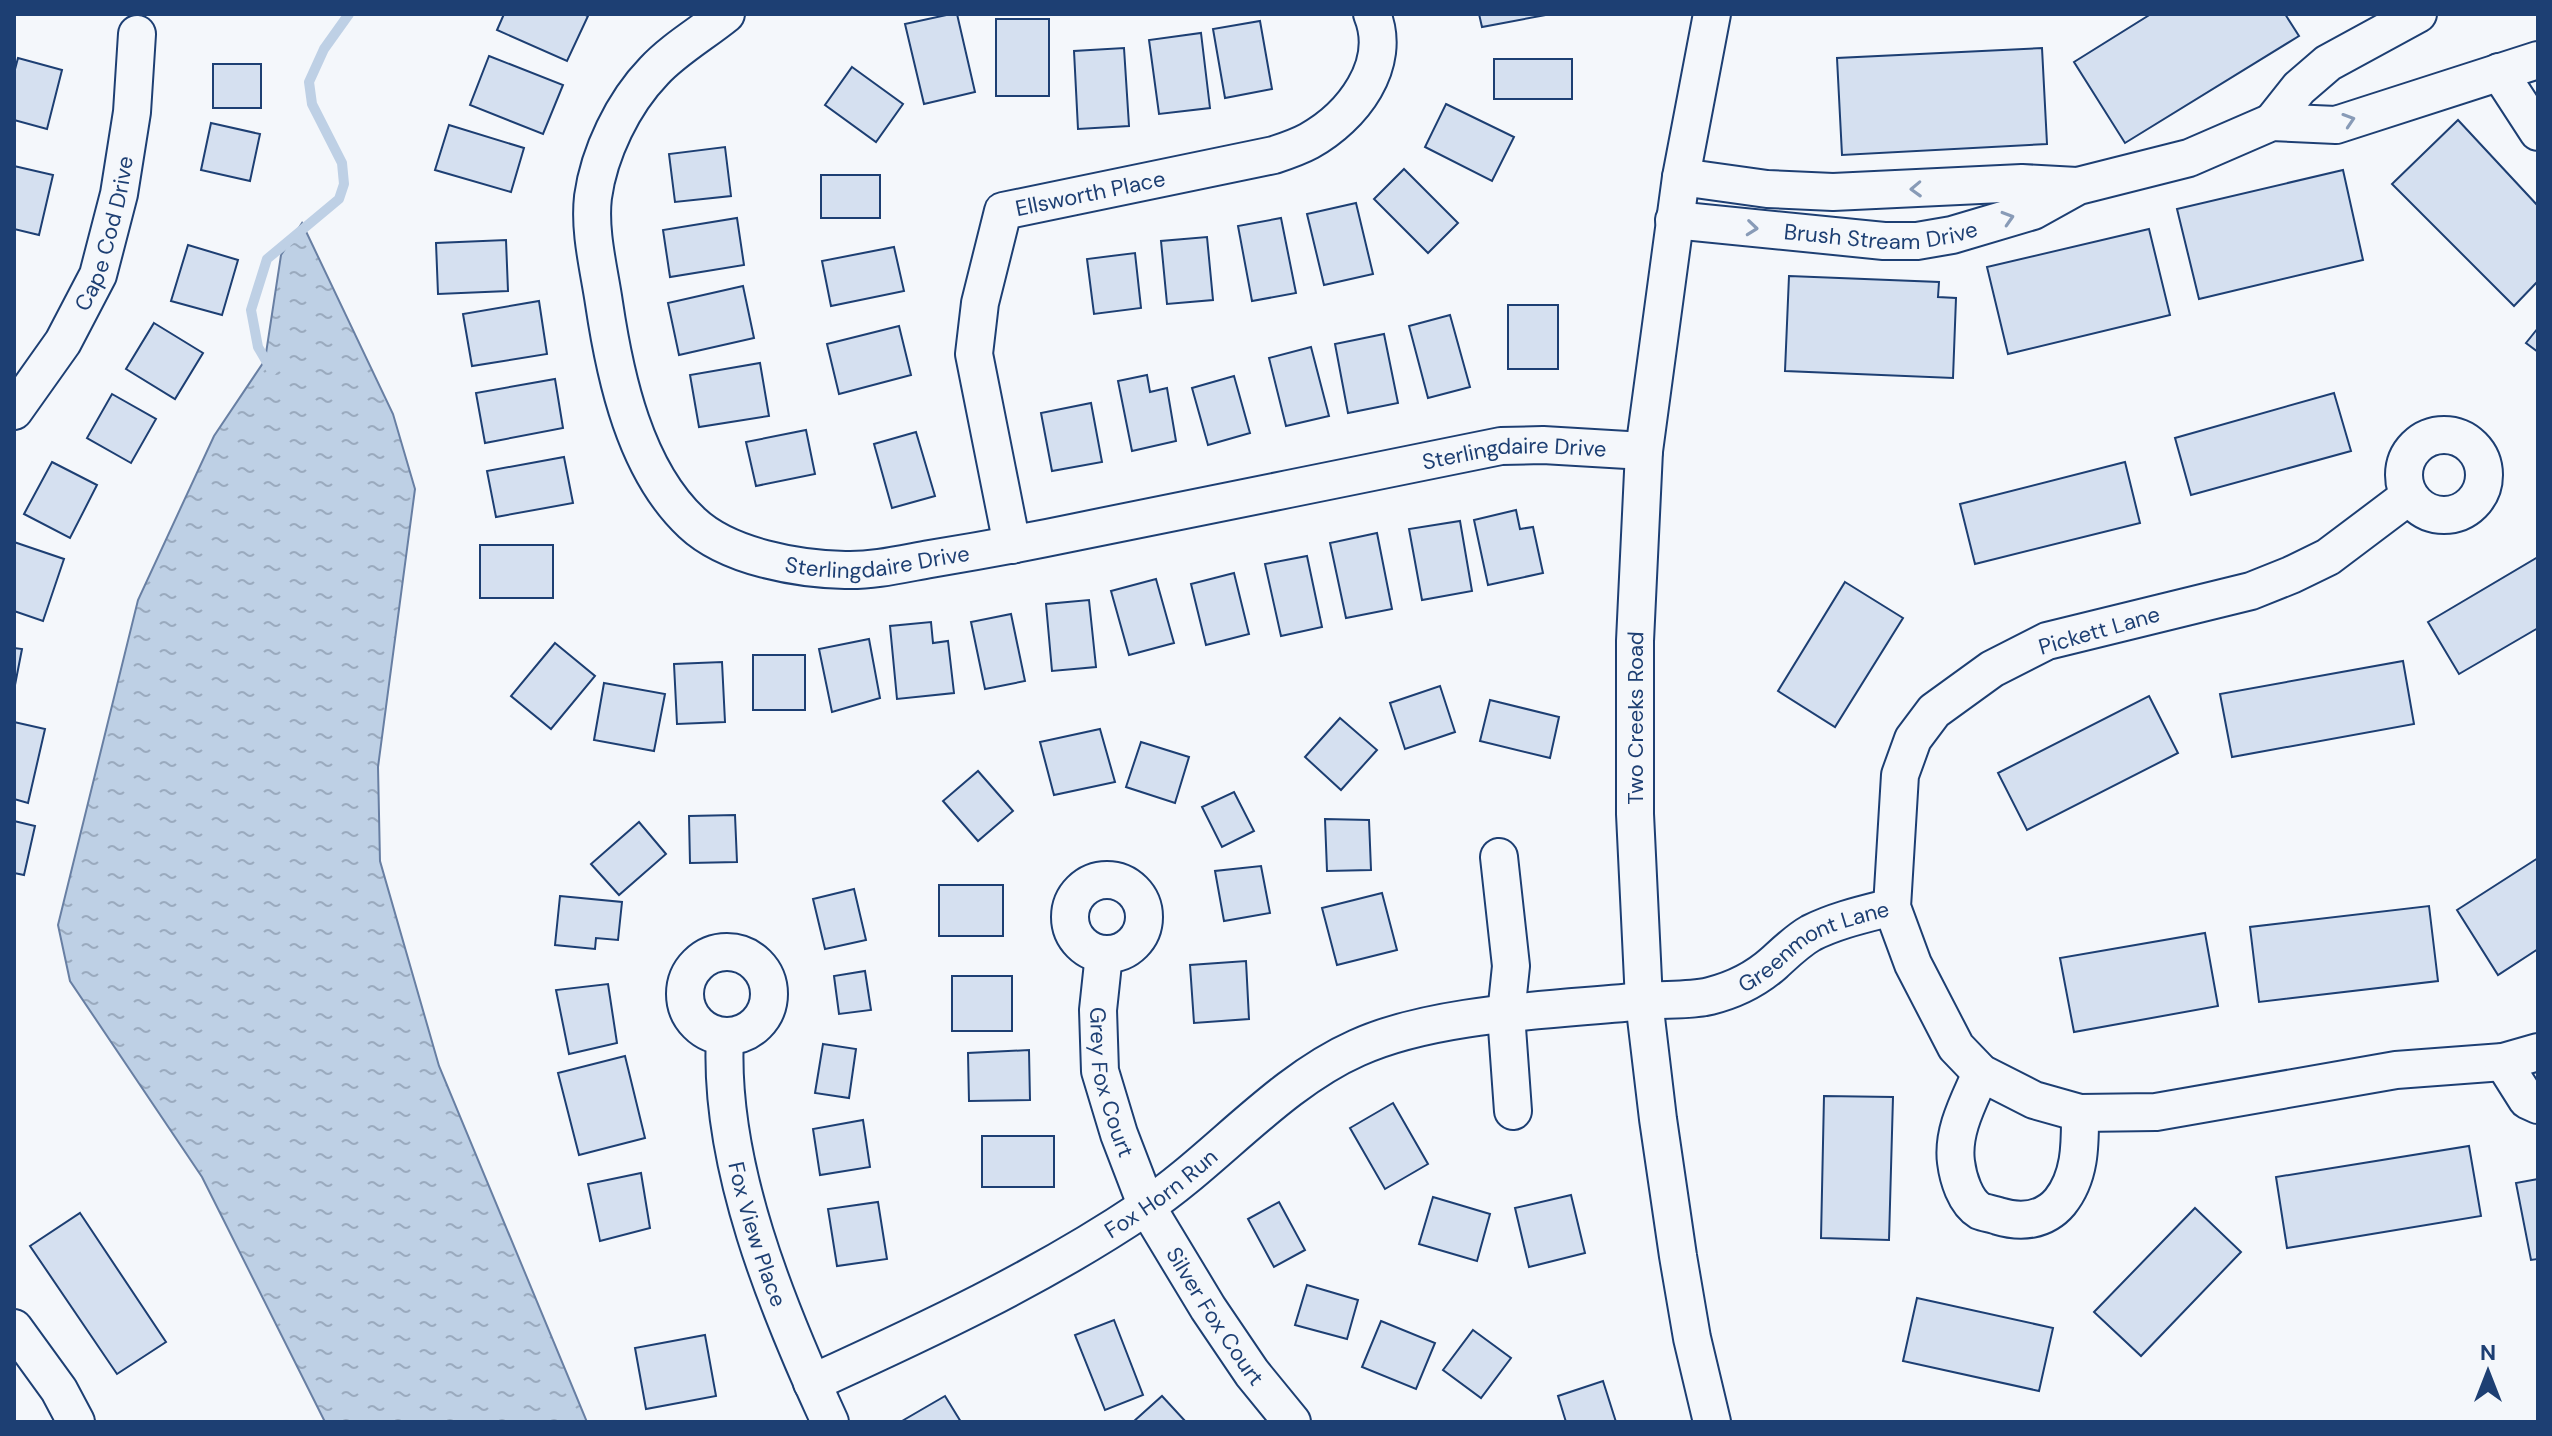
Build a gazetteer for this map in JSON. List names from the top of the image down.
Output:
{
  "streets": {
    "street": [
      "Ellsworth Place",
      "Brush Stream Drive",
      "Cape Cod Drive",
      "Sterlingdaire Drive",
      "Pickett Lane",
      "Two Creeks Road",
      "Greenmont Lane",
      "Grey Fox Court",
      "Fox Horn Run",
      "Fox View Place",
      "Silver Fox Court"
    ]
  },
  "crossings": [
    ["Ellsworth Place", "Sterlingdaire Drive"],
    ["Brush Stream Drive", "Two Creeks Road"],
    ["Sterlingdaire Drive", "Two Creeks Road"],
    ["Pickett Lane", "Greenmont Lane"],
    ["Two Creeks Road", "Greenmont Lane"],
    ["Two Creeks Road", "Fox Horn Run"],
    ["Greenmont Lane", "Fox Horn Run"],
    ["Grey Fox Court", "Fox Horn Run"],
    ["Grey Fox Court", "Silver Fox Court"],
    ["Fox Horn Run", "Fox View Place"],
    ["Fox Horn Run", "Silver Fox Court"]
  ],
  "north": "top"
}
